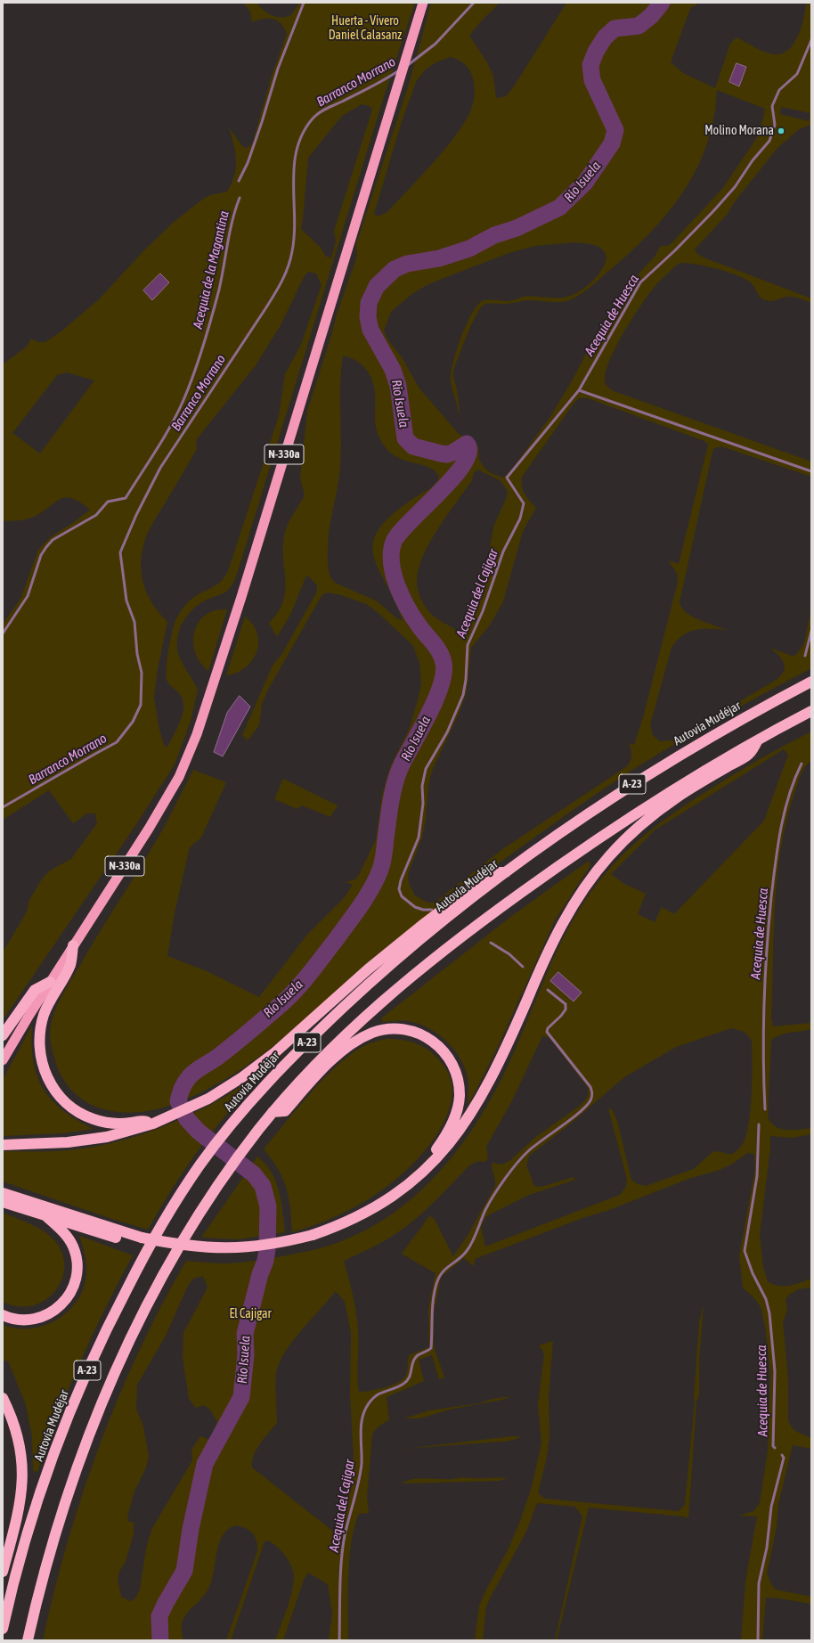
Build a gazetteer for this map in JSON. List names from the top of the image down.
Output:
{
  "streets": {
    "highway": ["N-330a", "Autovía Mudéjar", "A-23"]
  },
  "water": [
    "Barranco Morrano",
    "Río Isuela",
    "Acequia de la Magantina",
    "Acequia de Huesca",
    "Acequia del Cajigar"
  ],
  "parks": ["Huerta - Vivero Daniel Calasanz", "El Cajigar"],
  "places": ["Molino Morana"]
}
